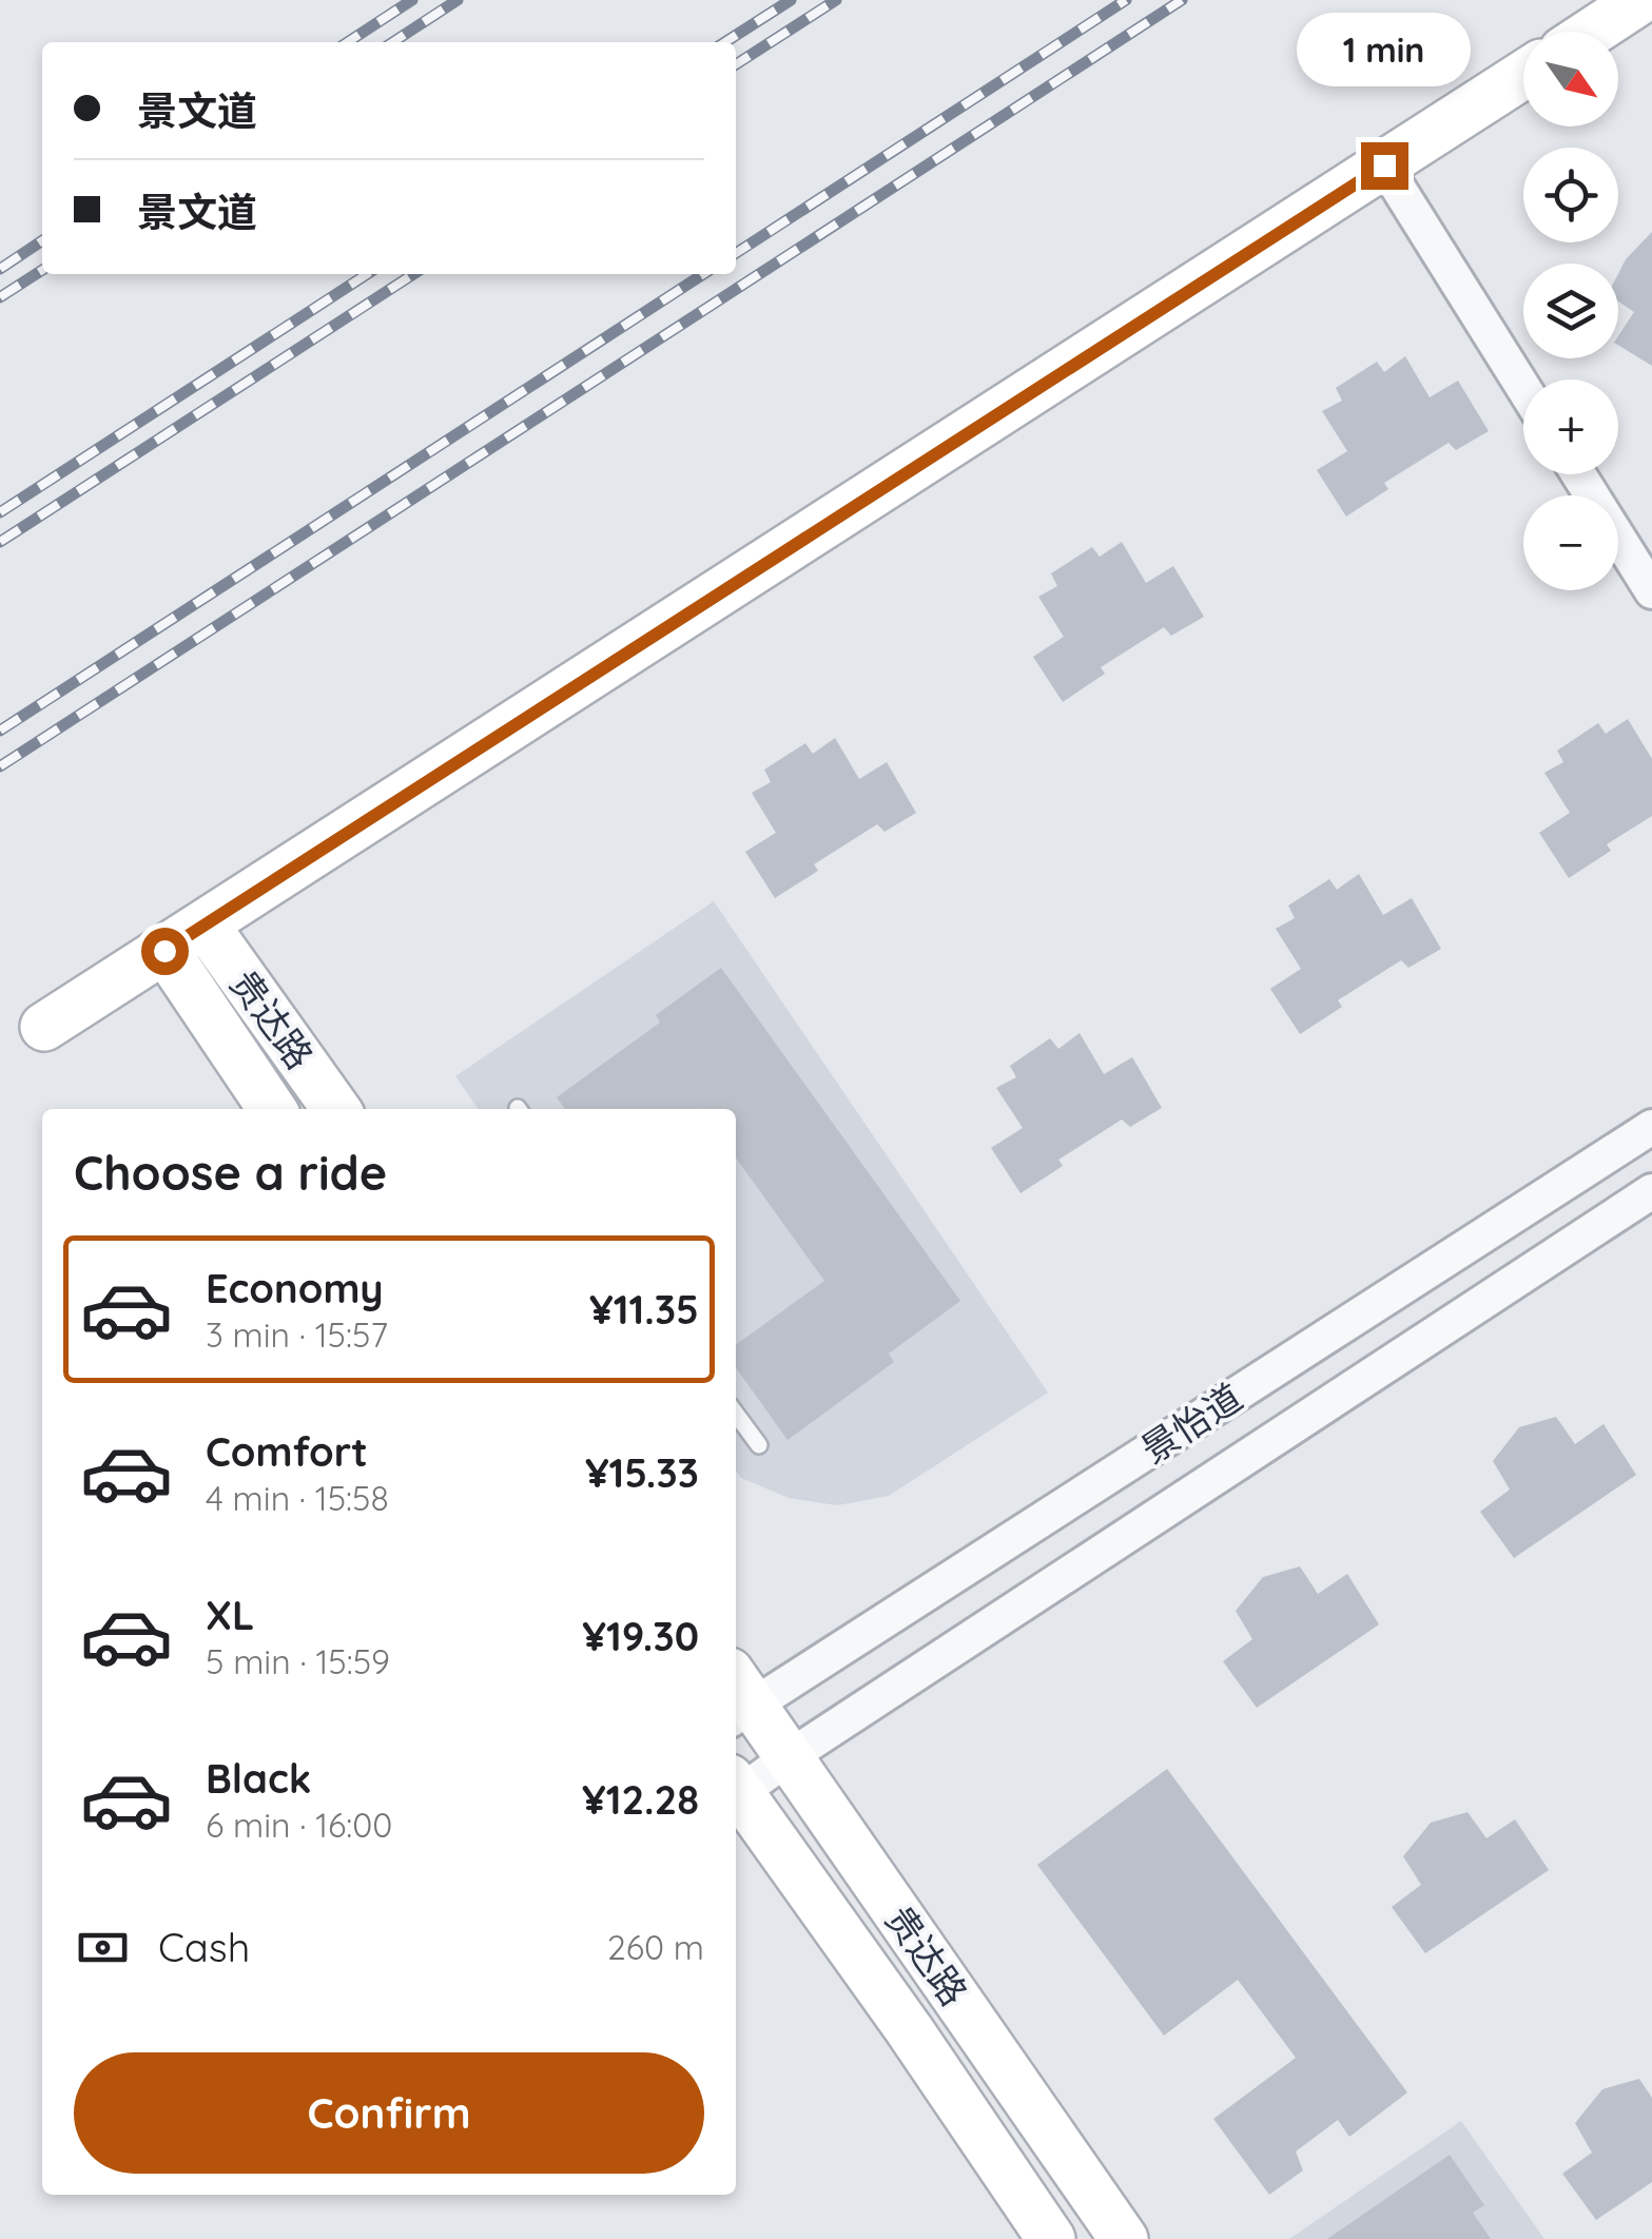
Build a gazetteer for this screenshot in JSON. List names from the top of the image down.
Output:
{
  "streets": {
    "street": ["贵达路", "景怡道"]
  },
  "crossings": [
    ["贵达路", "景怡道"]
  ],
  "north": "bottom right",
  "page": {
    "bubble": "1 min",
    "map_buttons": ["+", "−"],
    "banner": ["景文道", "景文道"],
    "heading": "Choose a ride",
    "list": [
      {
        "name": "Economy",
        "note": "3 min · 15:57",
        "value": "¥11.35"
      },
      {
        "name": "Comfort",
        "note": "4 min · 15:58",
        "value": "¥15.33"
      },
      {
        "name": "XL",
        "note": "5 min · 15:59",
        "value": "¥19.30"
      },
      {
        "name": "Black",
        "note": "6 min · 16:00",
        "value": "¥12.28"
      }
    ],
    "pay": ["Cash", "260 m"],
    "buttons": "Confirm"
  }
}
